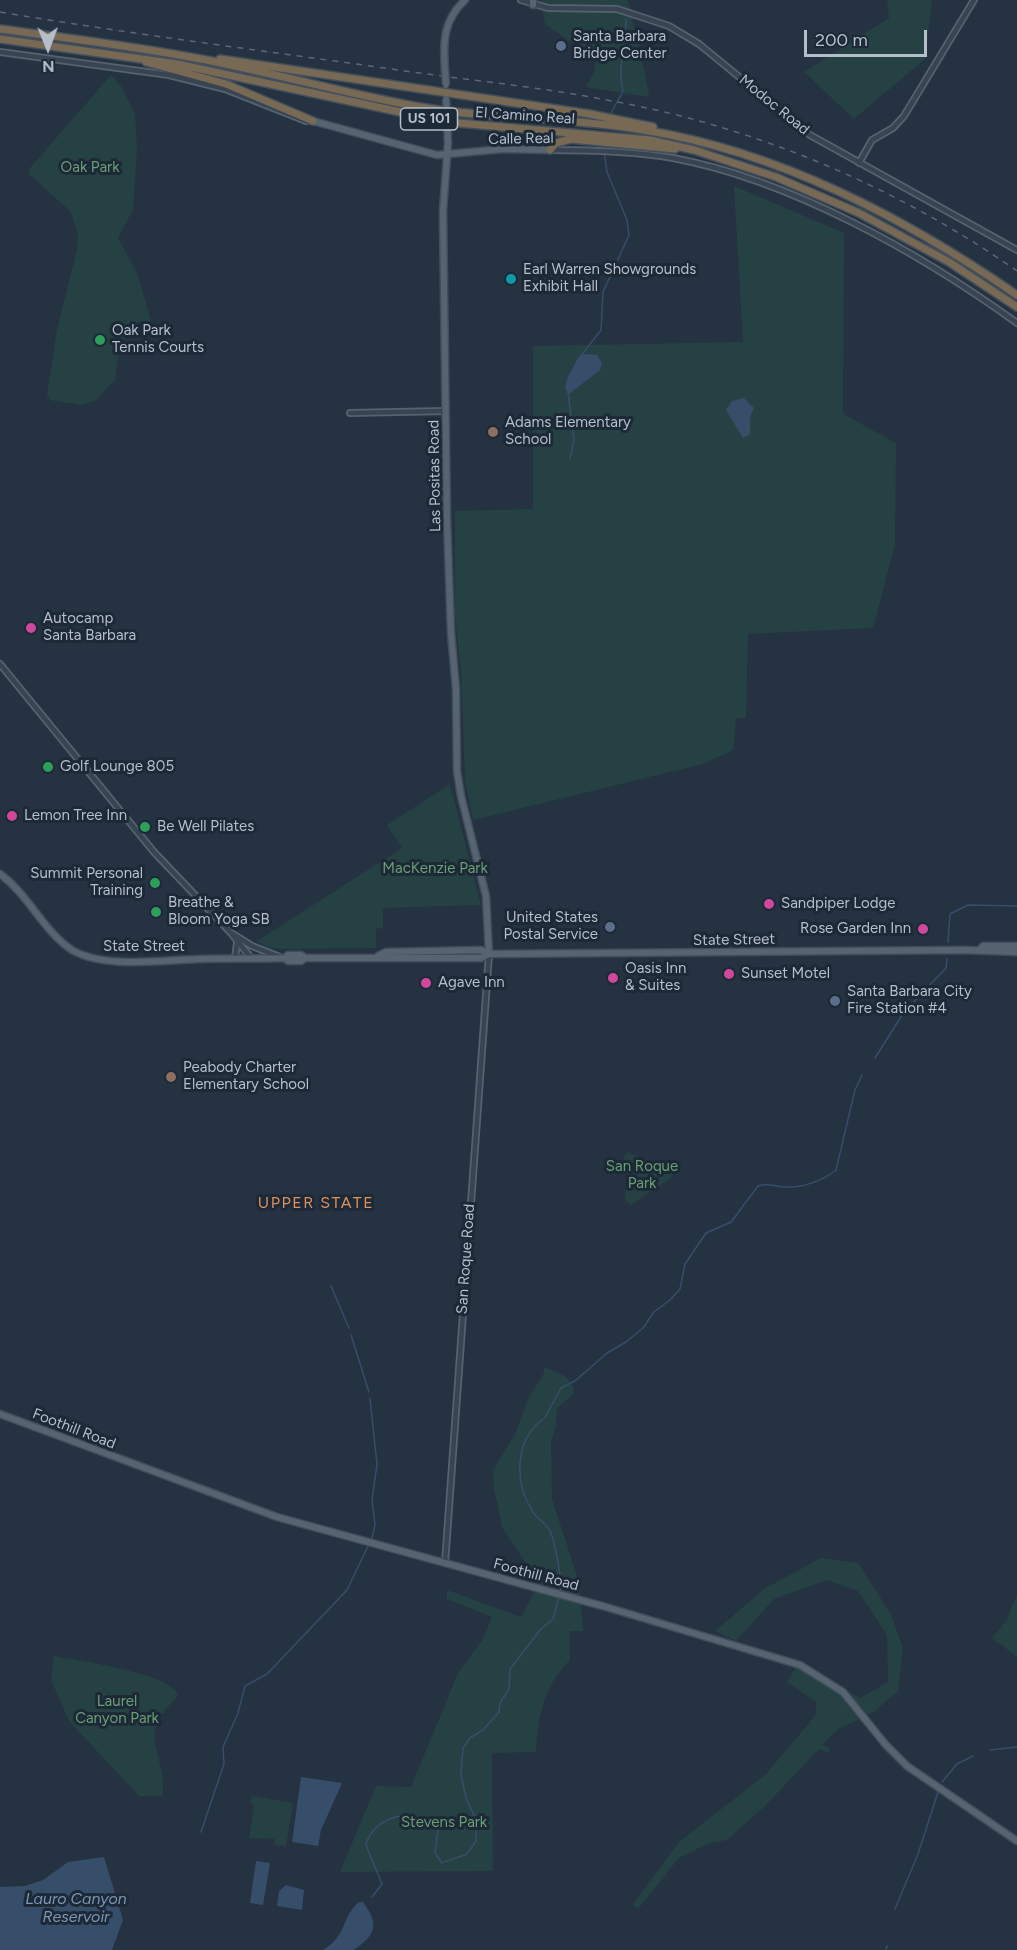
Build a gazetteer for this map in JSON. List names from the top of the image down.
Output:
{
  "streets": {
    "highway": ["El Camino Real", "US 101"],
    "main road": [
      "Calle Real",
      "Las Positas Road",
      "State Street",
      "Foothill Road"
    ],
    "street": ["Modoc Road", "San Roque Road"]
  },
  "crossings": [
    ["Calle Real", "Las Positas Road"],
    ["Las Positas Road", "State Street"],
    ["Las Positas Road", "San Roque Road"],
    ["State Street", "San Roque Road"],
    ["San Roque Road", "Foothill Road"]
  ],
  "districts": ["UPPER STATE"],
  "water": ["Lauro Canyon Reservoir"],
  "parks": [
    "Oak Park",
    "MacKenzie Park",
    "San Roque Park",
    "Laurel Canyon Park",
    "Stevens Park"
  ],
  "places": [
    "Santa Barbara Bridge Center",
    "Earl Warren Showgrounds Exhibit Hall",
    "Oak Park Tennis Courts",
    "Adams Elementary School",
    "Autocamp Santa Barbara",
    "Golf Lounge 805",
    "Lemon Tree Inn",
    "Be Well Pilates",
    "Summit Personal Training",
    "Sandpiper Lodge",
    "Breathe & Bloom Yoga SB",
    "United States Postal Service",
    "Rose Garden Inn",
    "Sunset Motel",
    "Oasis Inn & Suites",
    "Agave Inn",
    "Santa Barbara City Fire Station #4",
    "Peabody Charter Elementary School"
  ],
  "scale_bar": "200 m",
  "north": "bottom"
}
